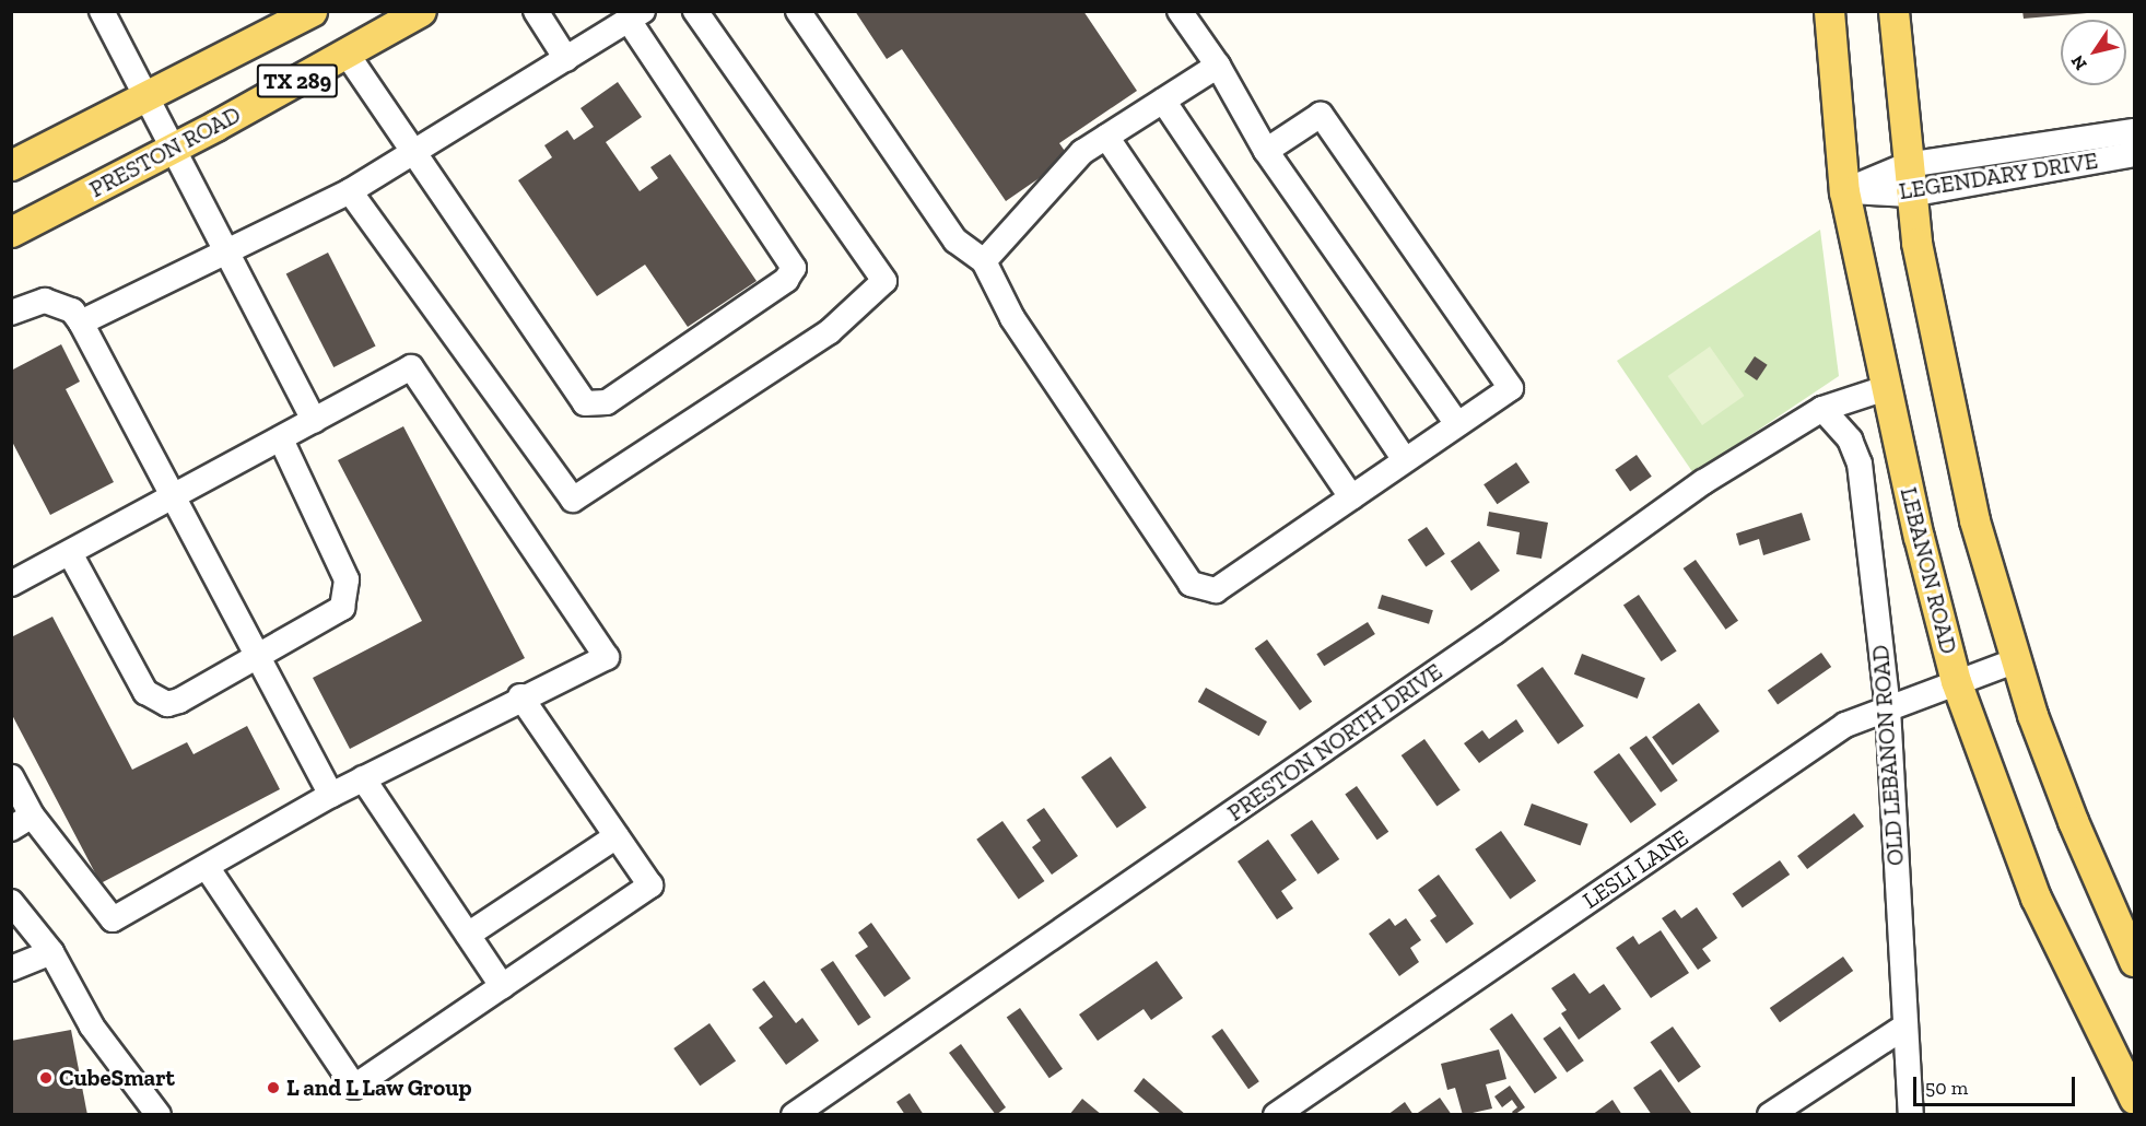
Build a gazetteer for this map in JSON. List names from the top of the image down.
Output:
{
  "streets": {
    "main road": ["TX 289", "PRESTON ROAD", "LEBANON ROAD"],
    "street": [
      "LEGENDARY DRIVE",
      "PRESTON NORTH DRIVE",
      "OLD LEBANON ROAD",
      "LESLI LANE"
    ]
  },
  "crossings": [
    ["LEGENDARY DRIVE", "LEBANON ROAD"],
    ["LEBANON ROAD", "PRESTON NORTH DRIVE"],
    ["LEBANON ROAD", "LESLI LANE"],
    ["PRESTON NORTH DRIVE", "OLD LEBANON ROAD"],
    ["OLD LEBANON ROAD", "LESLI LANE"]
  ],
  "places": ["CubeSmart", "L and L Law Group"],
  "scale_bar": "50 m",
  "north": "bottom left"
}
